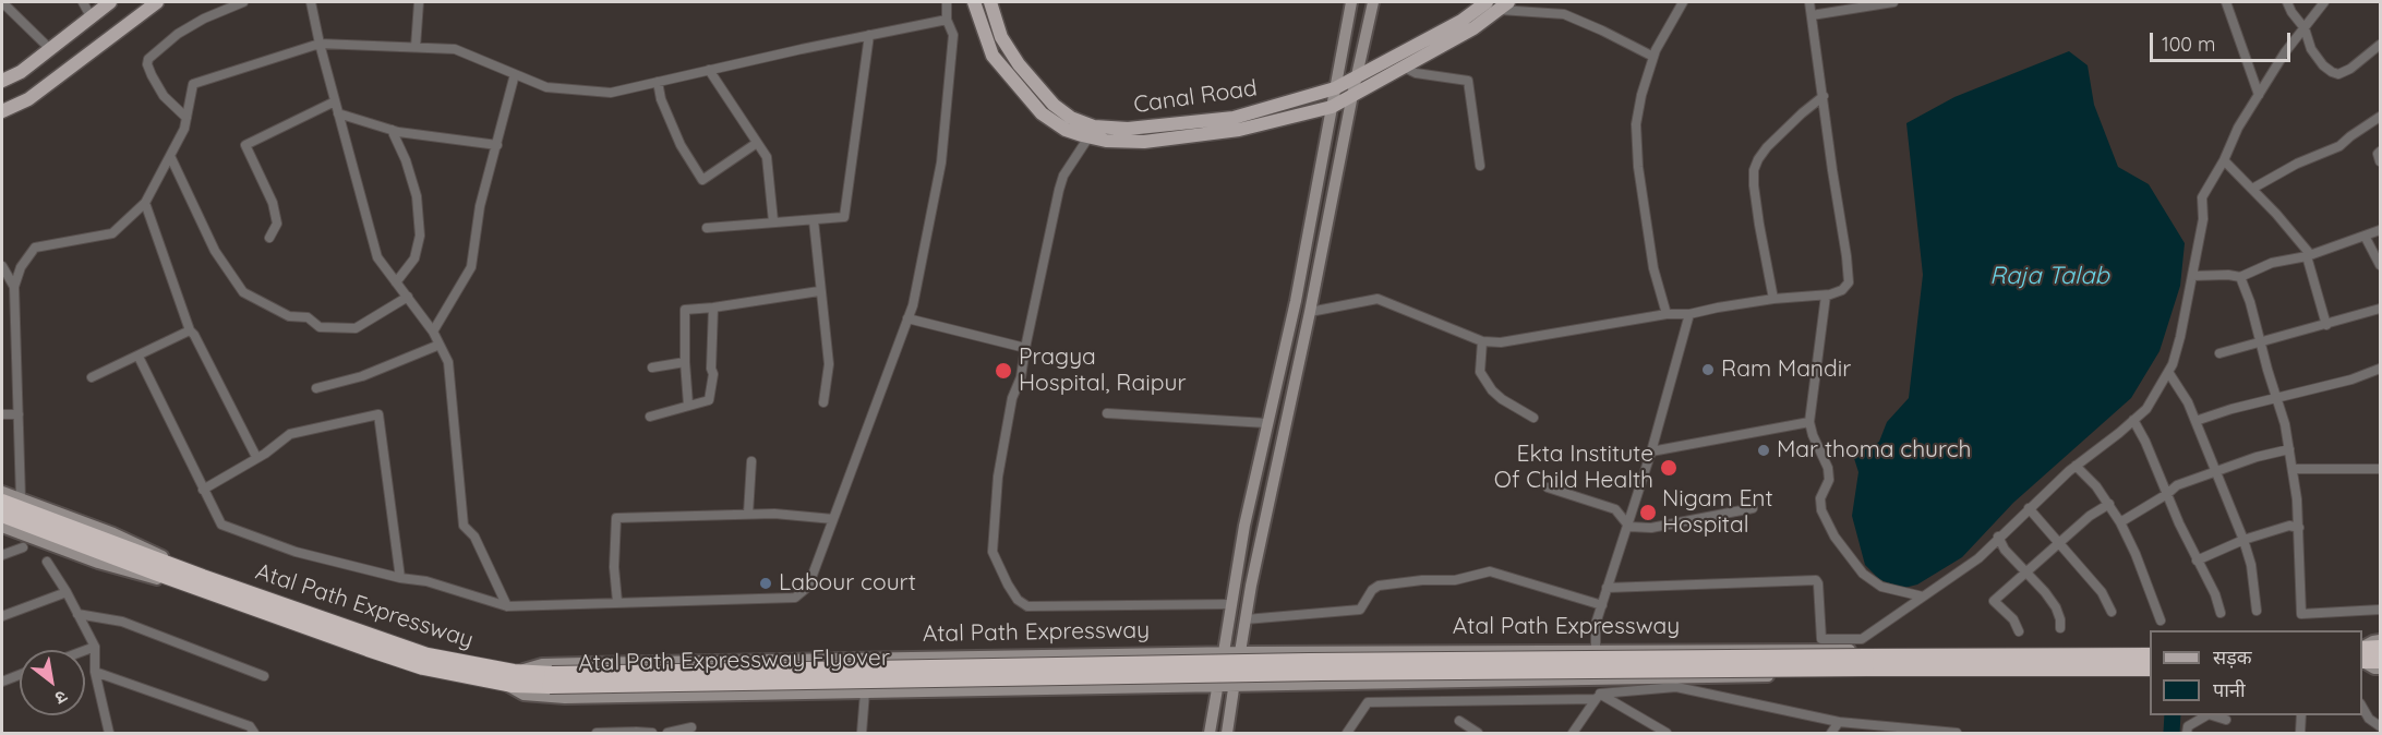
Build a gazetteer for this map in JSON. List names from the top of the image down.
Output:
{
  "streets": {
    "highway": ["Atal Path Expressway", "Atal Path Expressway Flyover"],
    "main road": ["Canal Road"]
  },
  "crossings": [
    ["Atal Path Expressway", "Atal Path Expressway Flyover"]
  ],
  "water": ["Raja Talab"],
  "places": [
    "Ram Mandir",
    "Pragya Hospital, Raipur",
    "Mar thoma church",
    "Ekta Institute Of Child Health",
    "Nigam Ent Hospital",
    "Labour court"
  ],
  "legend": ["सड़क", "पानी"],
  "scale_bar": "100 m",
  "north": "bottom right"
}
